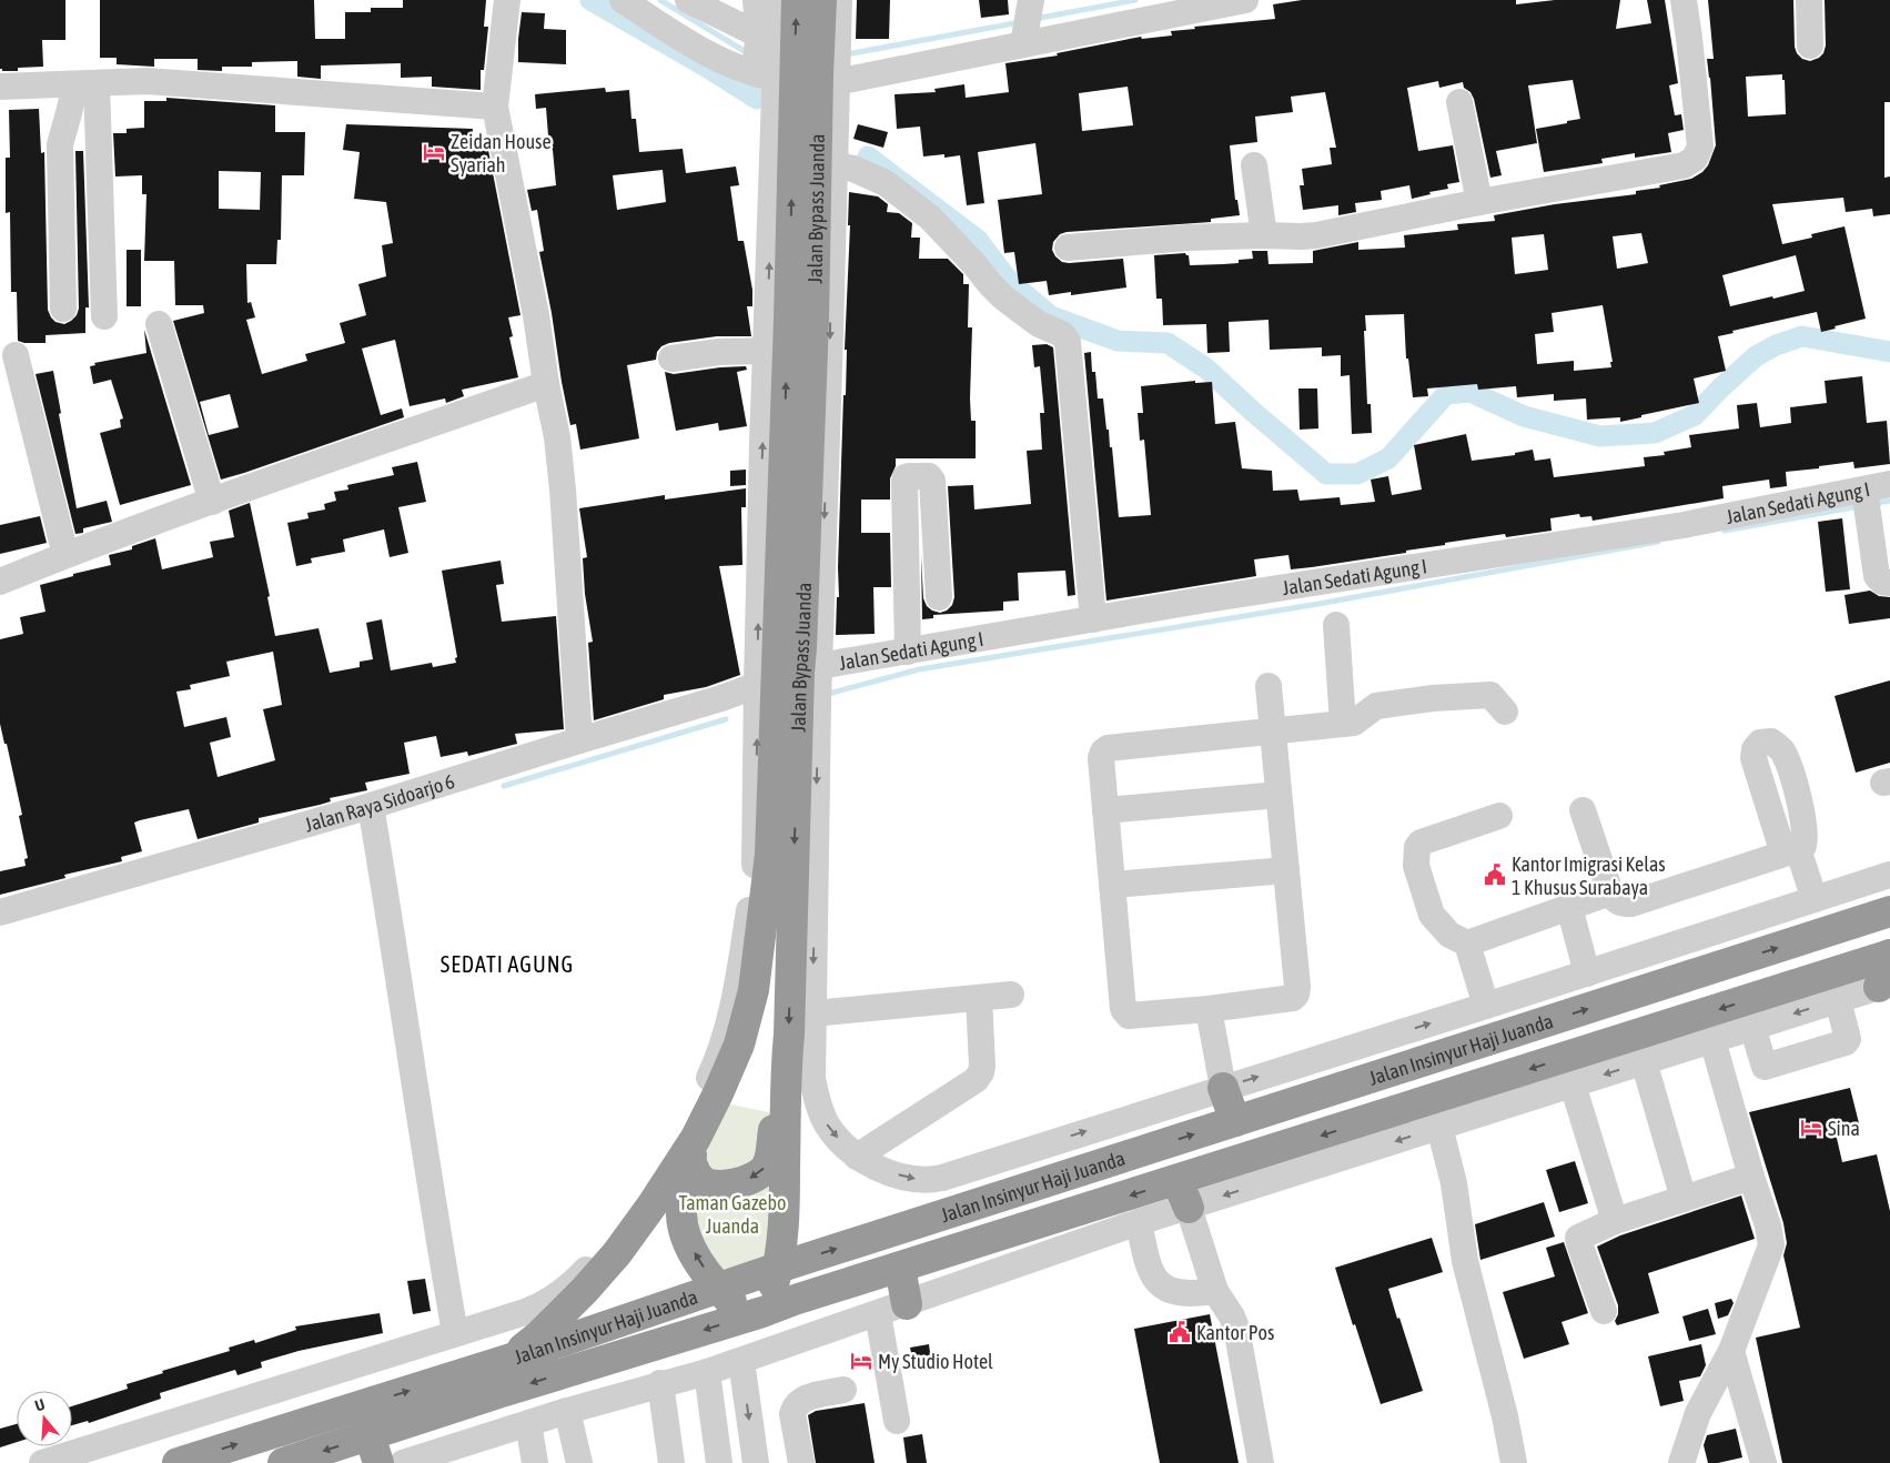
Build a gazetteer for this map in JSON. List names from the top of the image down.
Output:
{
  "streets": {
    "highway": ["Jalan Bypass Juanda", "Jalan Insinyur Haji Juanda"],
    "street": ["Jalan Sedati Agung I", "Jalan Raya Sidoarjo 6"]
  },
  "crossings": [
    ["Jalan Bypass Juanda", "Jalan Sedati Agung I"],
    ["Jalan Bypass Juanda", "Jalan Raya Sidoarjo 6"],
    ["Jalan Bypass Juanda", "Jalan Insinyur Haji Juanda"],
    ["Jalan Sedati Agung I", "Jalan Raya Sidoarjo 6"],
    ["Jalan Sedati Agung I", "Jalan Insinyur Haji Juanda"],
    ["Jalan Raya Sidoarjo 6", "Jalan Insinyur Haji Juanda"]
  ],
  "districts": ["SEDATI AGUNG"],
  "parks": ["Taman Gazebo Juanda"],
  "places": {
    "hotel": ["Zeidan House Syariah", "Sina", "My Studio Hotel"],
    "public building": ["Kantor Imigrasi Kelas 1 Khusus Surabaya", "Kantor Pos"]
  },
  "north": "top"
}
